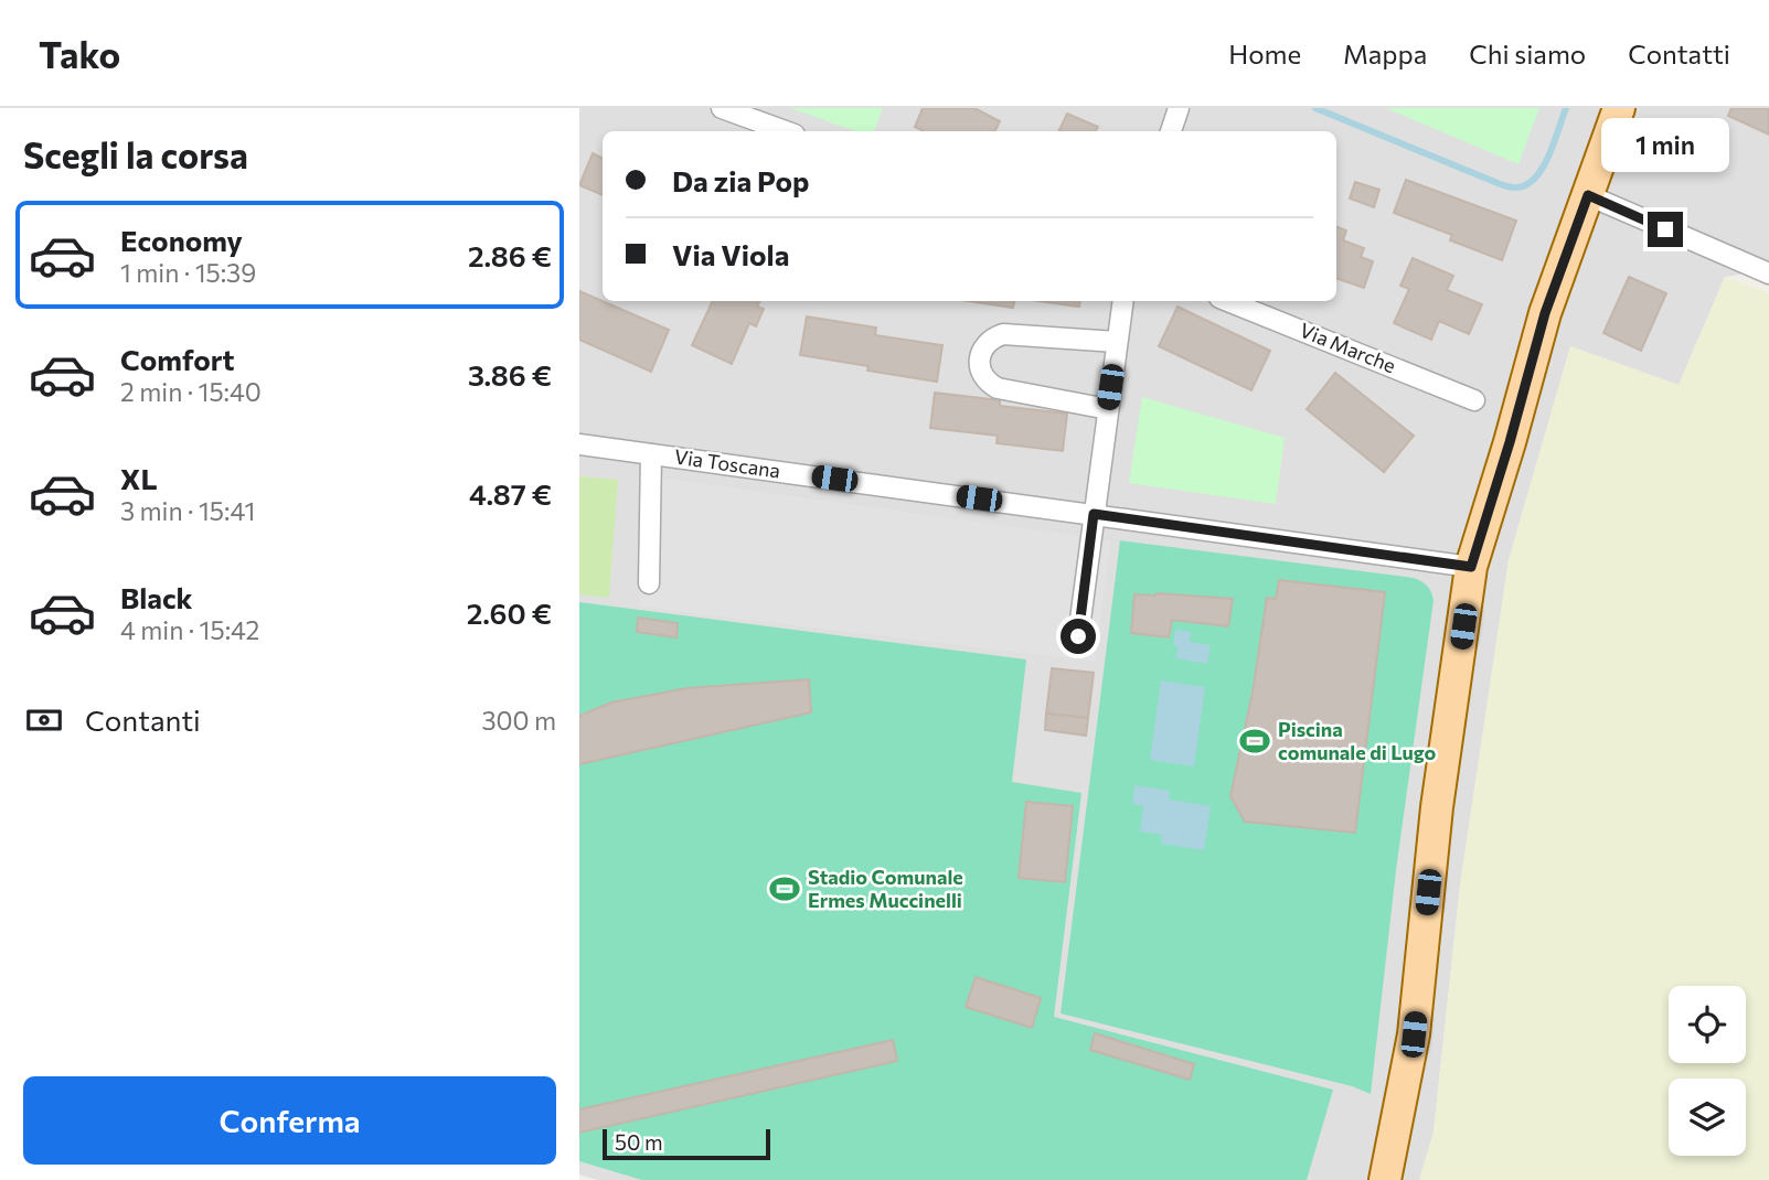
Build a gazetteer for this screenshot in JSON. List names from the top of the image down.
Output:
{
  "streets": {
    "street": ["Via Marche", "Via Toscana"]
  },
  "places": {
    "sports": ["Piscina comunale di Lugo", "Stadio Comunale Ermes Muccinelli"]
  },
  "scale_bar": "50 m",
  "page": {
    "header": "Tako",
    "nav": [
      "Home",
      "Mappa",
      "Chi siamo",
      "Contatti"
    ],
    "heading": "Scegli la corsa",
    "bubble": "1 min",
    "banner": ["Da zia Pop", "Via Viola"],
    "list": [
      {
        "name": "Economy",
        "note": "1 min · 15:39",
        "value": "2.86 €"
      },
      {
        "name": "Comfort",
        "note": "2 min · 15:40",
        "value": "3.86 €"
      },
      {
        "name": "XL",
        "note": "3 min · 15:41",
        "value": "4.87 €"
      },
      {
        "name": "Black",
        "note": "4 min · 15:42",
        "value": "2.60 €"
      }
    ],
    "pay": ["Contanti", "300 m"],
    "buttons": "Conferma",
    "scale": "50 m"
  }
}
